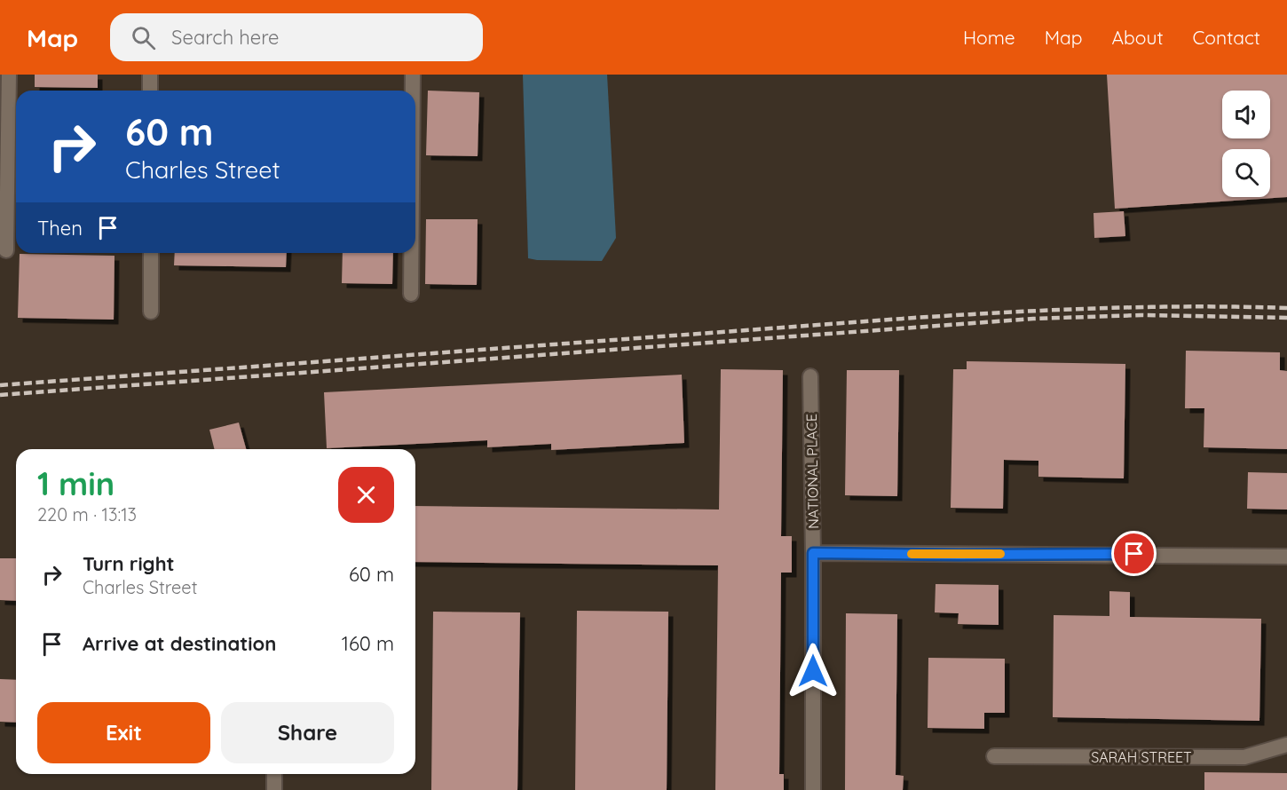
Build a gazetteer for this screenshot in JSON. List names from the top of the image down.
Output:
{
  "streets": {
    "street": ["NATIONAL PLACE", "SARAH STREET"]
  },
  "page": {
    "header": "Map",
    "search": "Search here",
    "nav": [
      "Home",
      "Map",
      "About",
      "Contact"
    ],
    "turn": ["60 m", "Charles Street"],
    "then": "Then",
    "heading": ["1 min", "220 m · 13:13"],
    "list": [
      {
        "name": "Turn right",
        "note": "Charles Street",
        "value": "60 m"
      },
      {
        "name": "Arrive at destination",
        "value": "160 m"
      }
    ],
    "buttons": ["Exit", "Share"]
  }
}
